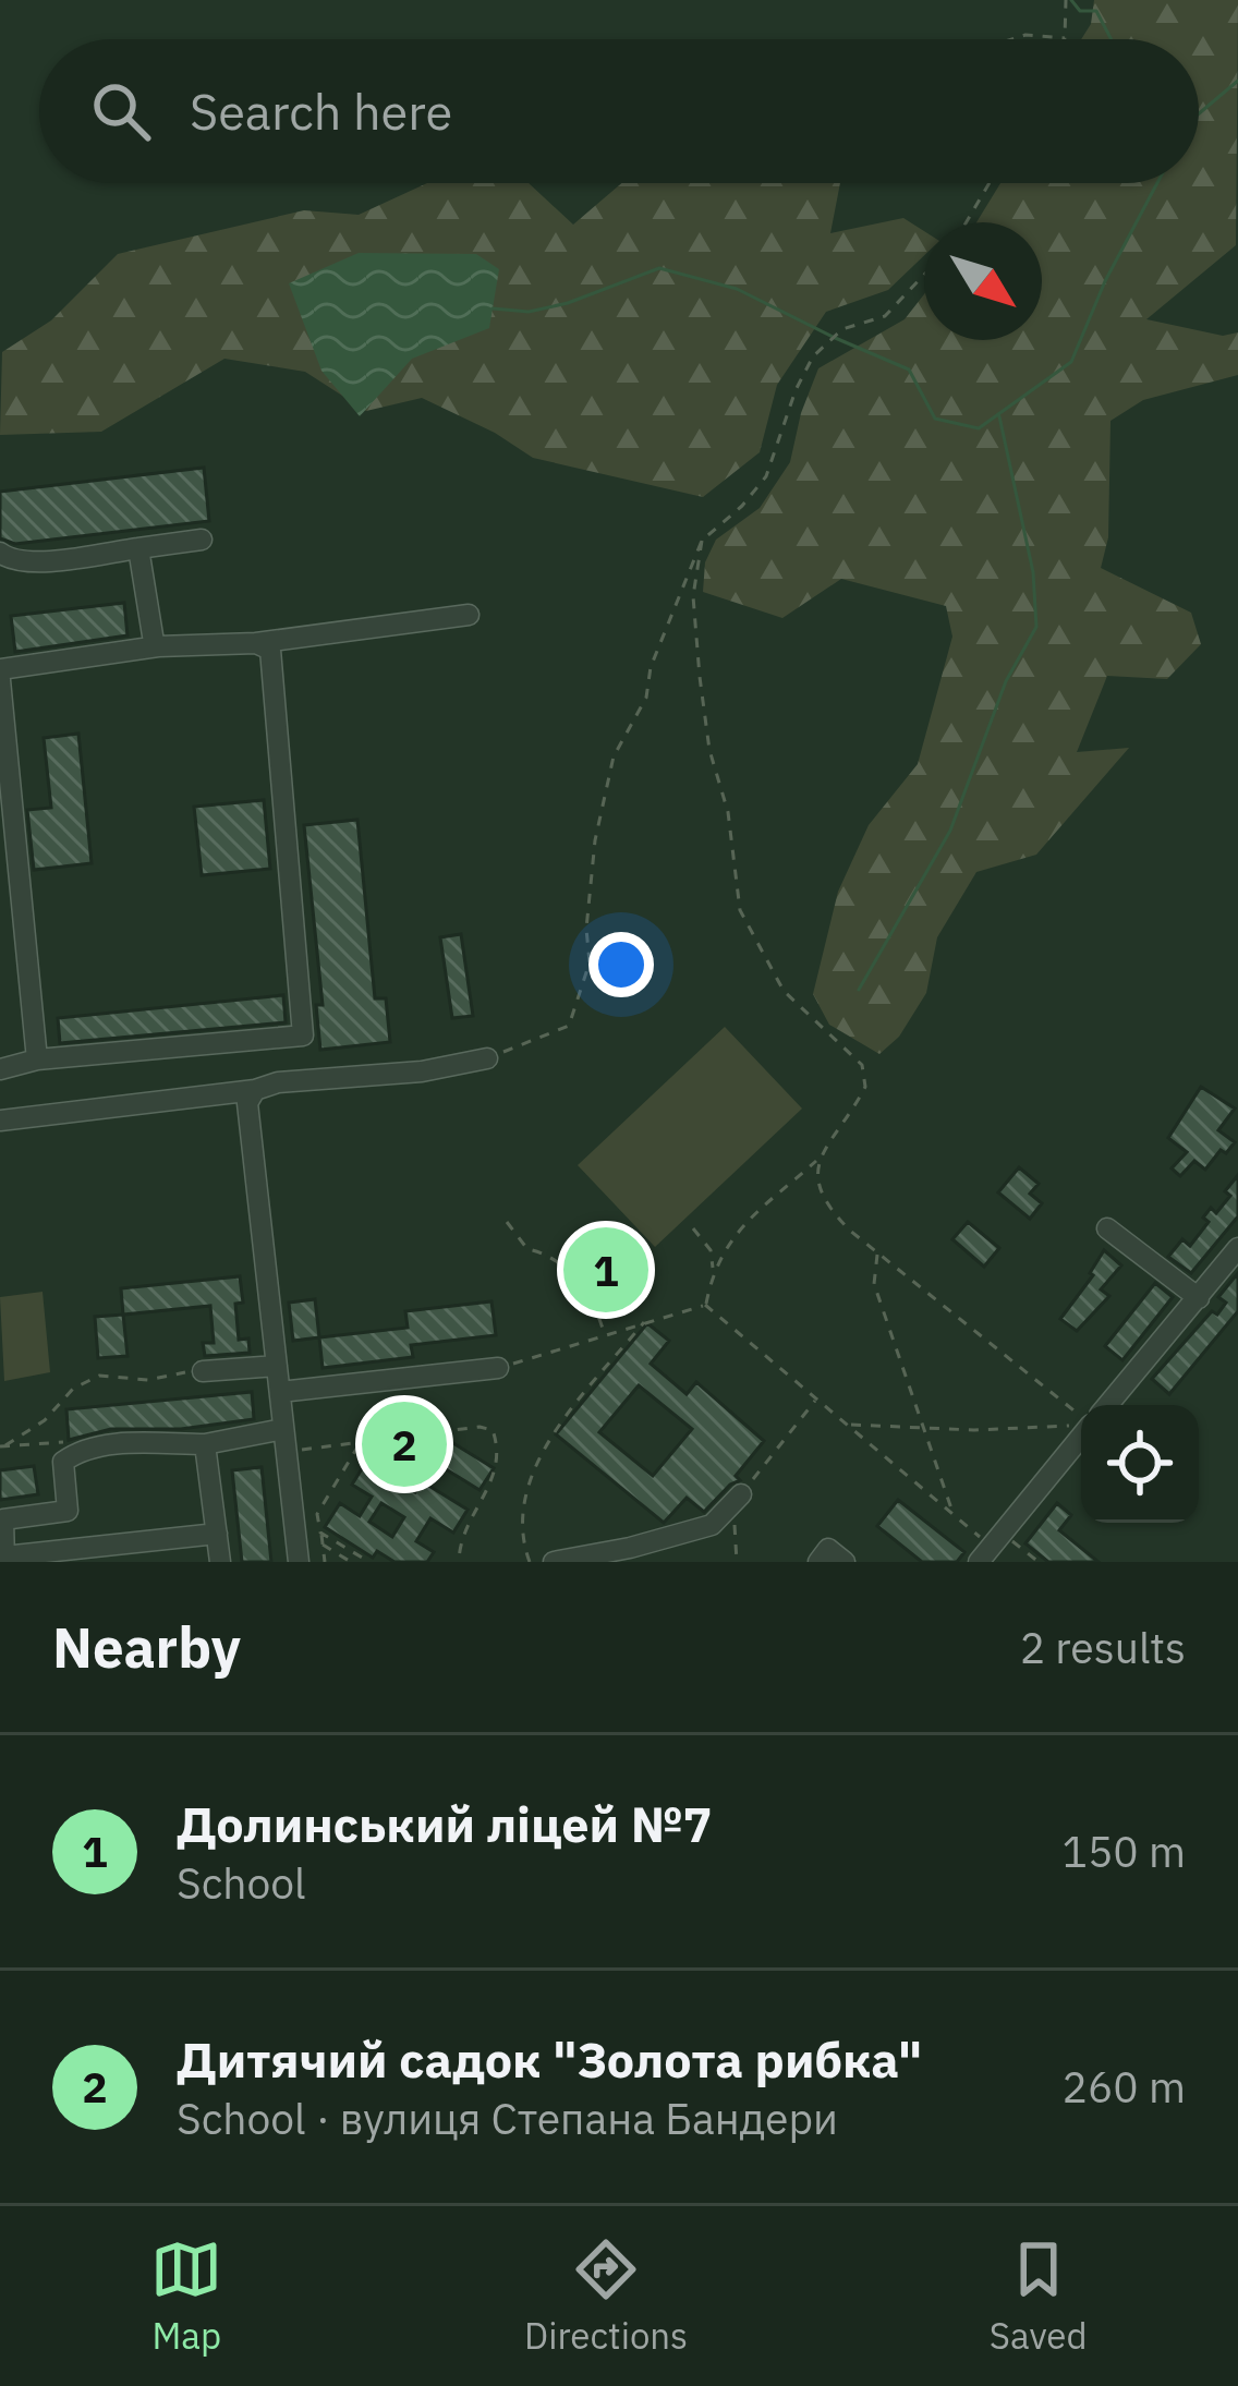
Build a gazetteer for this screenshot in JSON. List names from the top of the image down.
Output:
{
  "north": "bottom right",
  "page": {
    "search": "Search here",
    "pins": ["1", "2"],
    "heading": ["Nearby", "2 results"],
    "list": [
      {
        "mark": "1",
        "name": "Долинський ліцей №7",
        "note": "School",
        "value": "150 m"
      },
      {
        "mark": "2",
        "name": "Дитячий садок \"Золота рибка\"",
        "note": "School · вулиця Степана Бандери",
        "value": "260 m"
      }
    ],
    "nav": ["Map", "Directions", "Saved"]
  }
}
